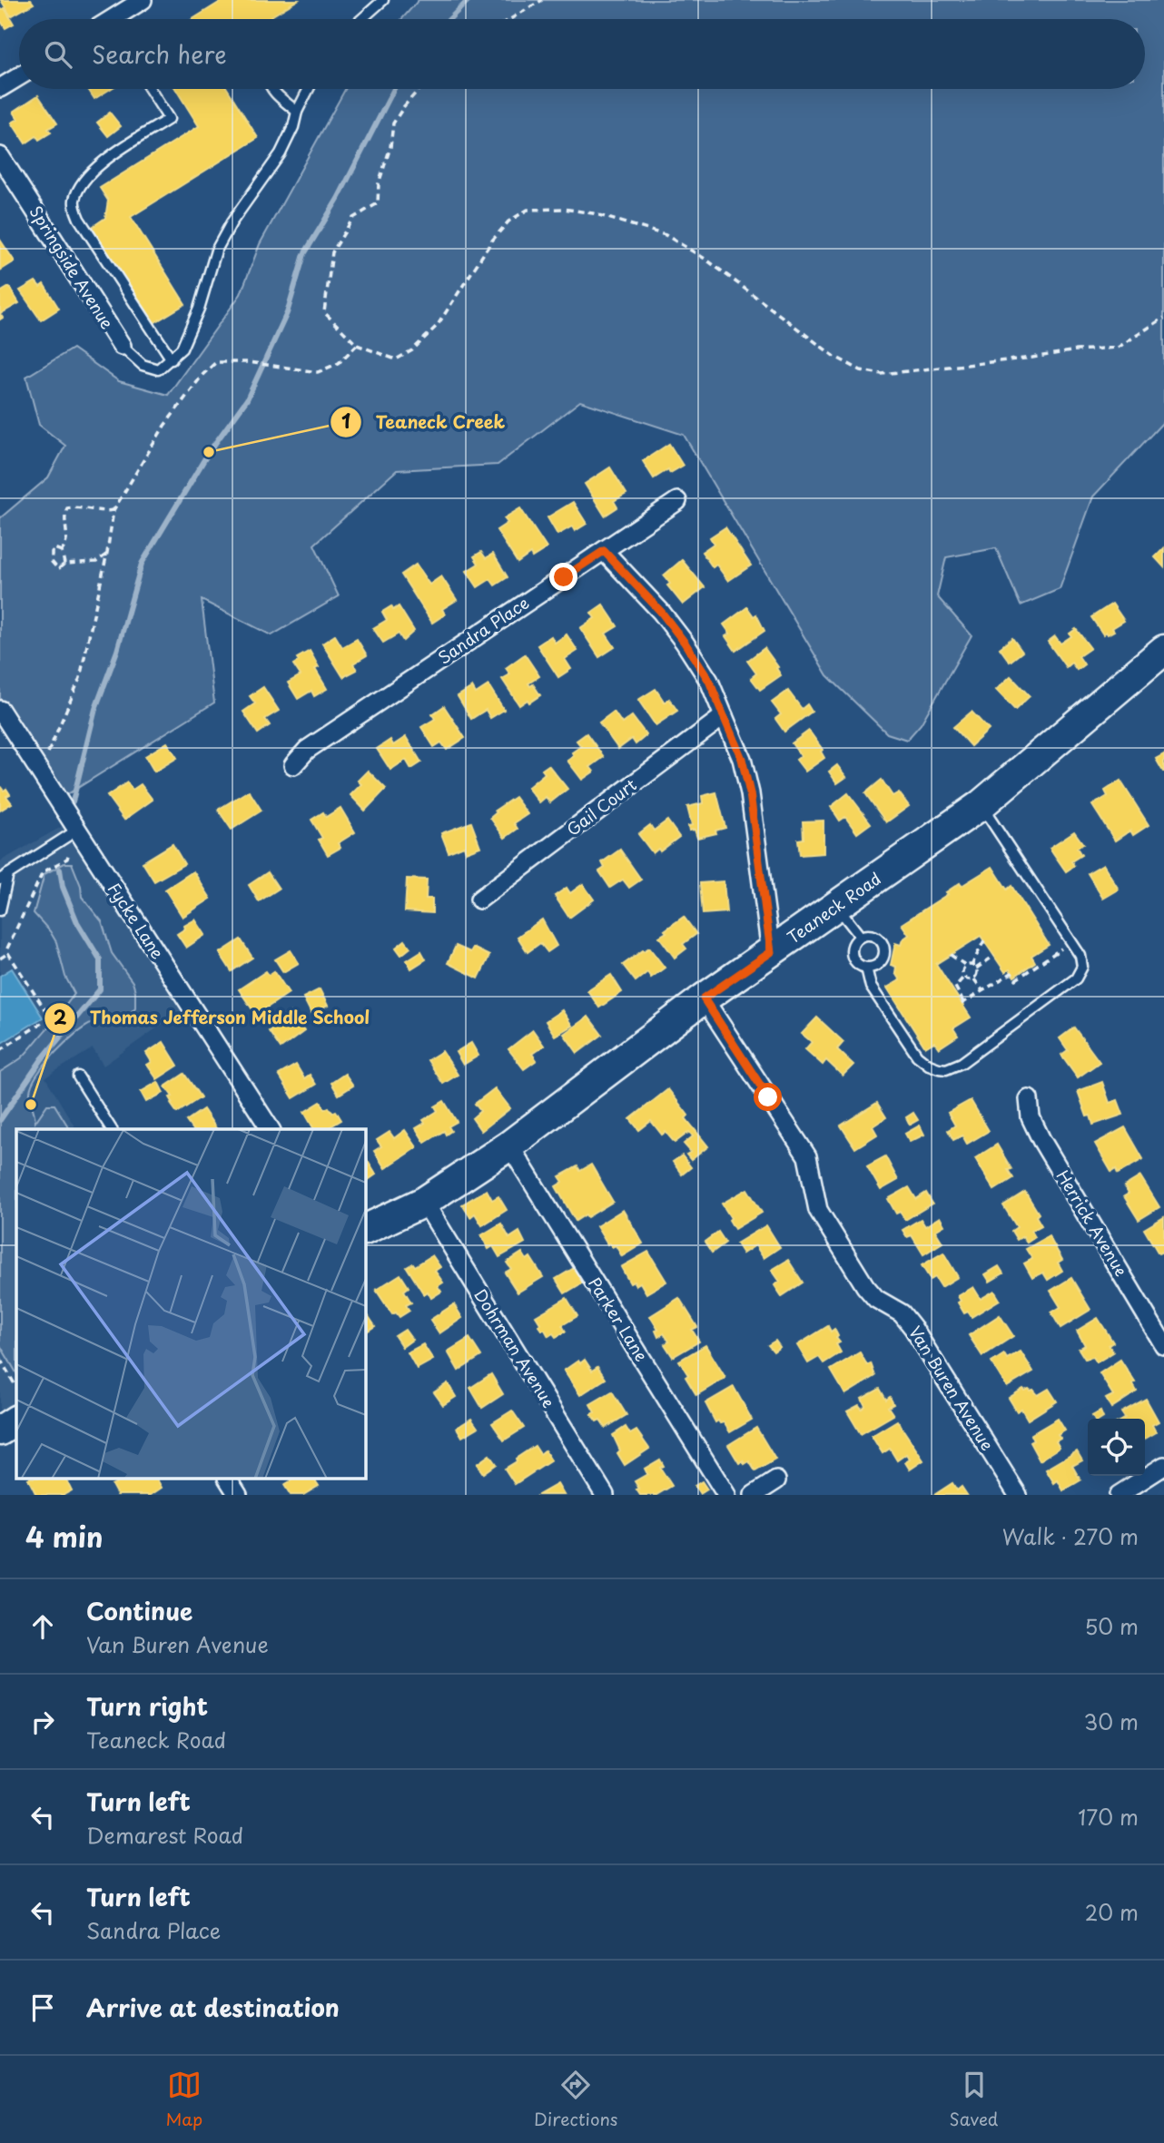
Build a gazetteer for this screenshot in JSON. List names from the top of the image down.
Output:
{
  "streets": {
    "main road": ["Teaneck Road"],
    "street": [
      "Springside Avenue",
      "Sandra Place",
      "Gail Court",
      "Fycke Lane",
      "Herrick Avenue",
      "Parker Lane",
      "Dohrman Avenue",
      "Van Buren Avenue"
    ]
  },
  "crossings": [
    ["Teaneck Road", "Parker Lane"],
    ["Teaneck Road", "Dohrman Avenue"],
    ["Teaneck Road", "Van Buren Avenue"]
  ],
  "places": ["Teaneck Creek", "Thomas Jefferson Middle School"],
  "page": {
    "search": "Search here",
    "heading": ["4 min", "Walk · 270 m"],
    "list": [
      ["Continue", "Van Buren Avenue", "50 m"],
      ["Turn right", "Teaneck Road", "30 m"],
      ["Turn left", "Demarest Road", "170 m"],
      ["Turn left", "Sandra Place", "20 m"],
      "Arrive at destination"
    ],
    "nav": ["Map", "Directions", "Saved"]
  }
}
